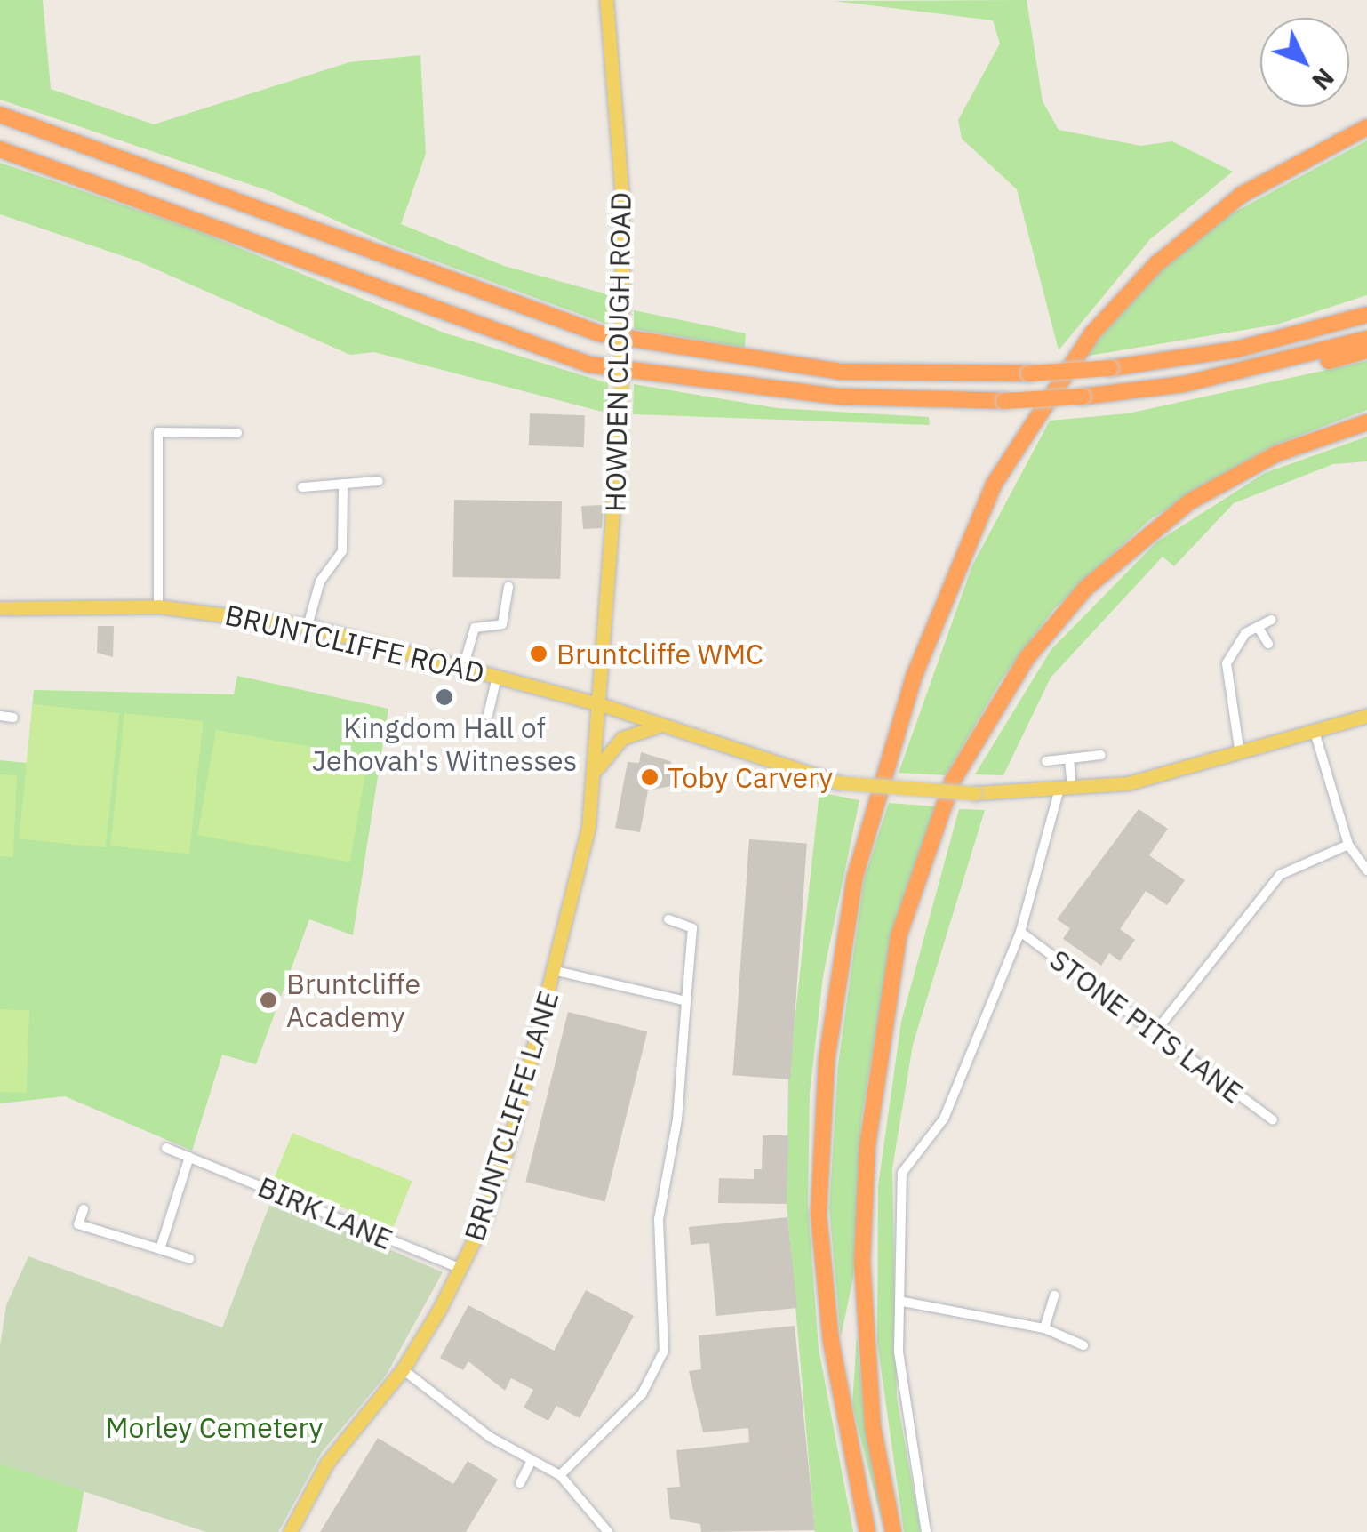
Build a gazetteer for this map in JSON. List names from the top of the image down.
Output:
{
  "streets": {
    "main road": ["HOWDEN CLOUGH ROAD", "BRUNTCLIFFE ROAD", "BRUNTCLIFFE LANE"],
    "street": ["STONE PITS LANE", "BIRK LANE"]
  },
  "crossings": [
    ["HOWDEN CLOUGH ROAD", "BRUNTCLIFFE ROAD"],
    ["HOWDEN CLOUGH ROAD", "BRUNTCLIFFE LANE"],
    ["BRUNTCLIFFE ROAD", "BRUNTCLIFFE LANE"],
    ["BRUNTCLIFFE LANE", "BIRK LANE"]
  ],
  "parks": ["Morley Cemetery"],
  "places": [
    "Bruntcliffe WMC",
    "Kingdom Hall of Jehovah's Witnesses",
    "Toby Carvery",
    "Bruntcliffe Academy"
  ],
  "north": "bottom right"
}
